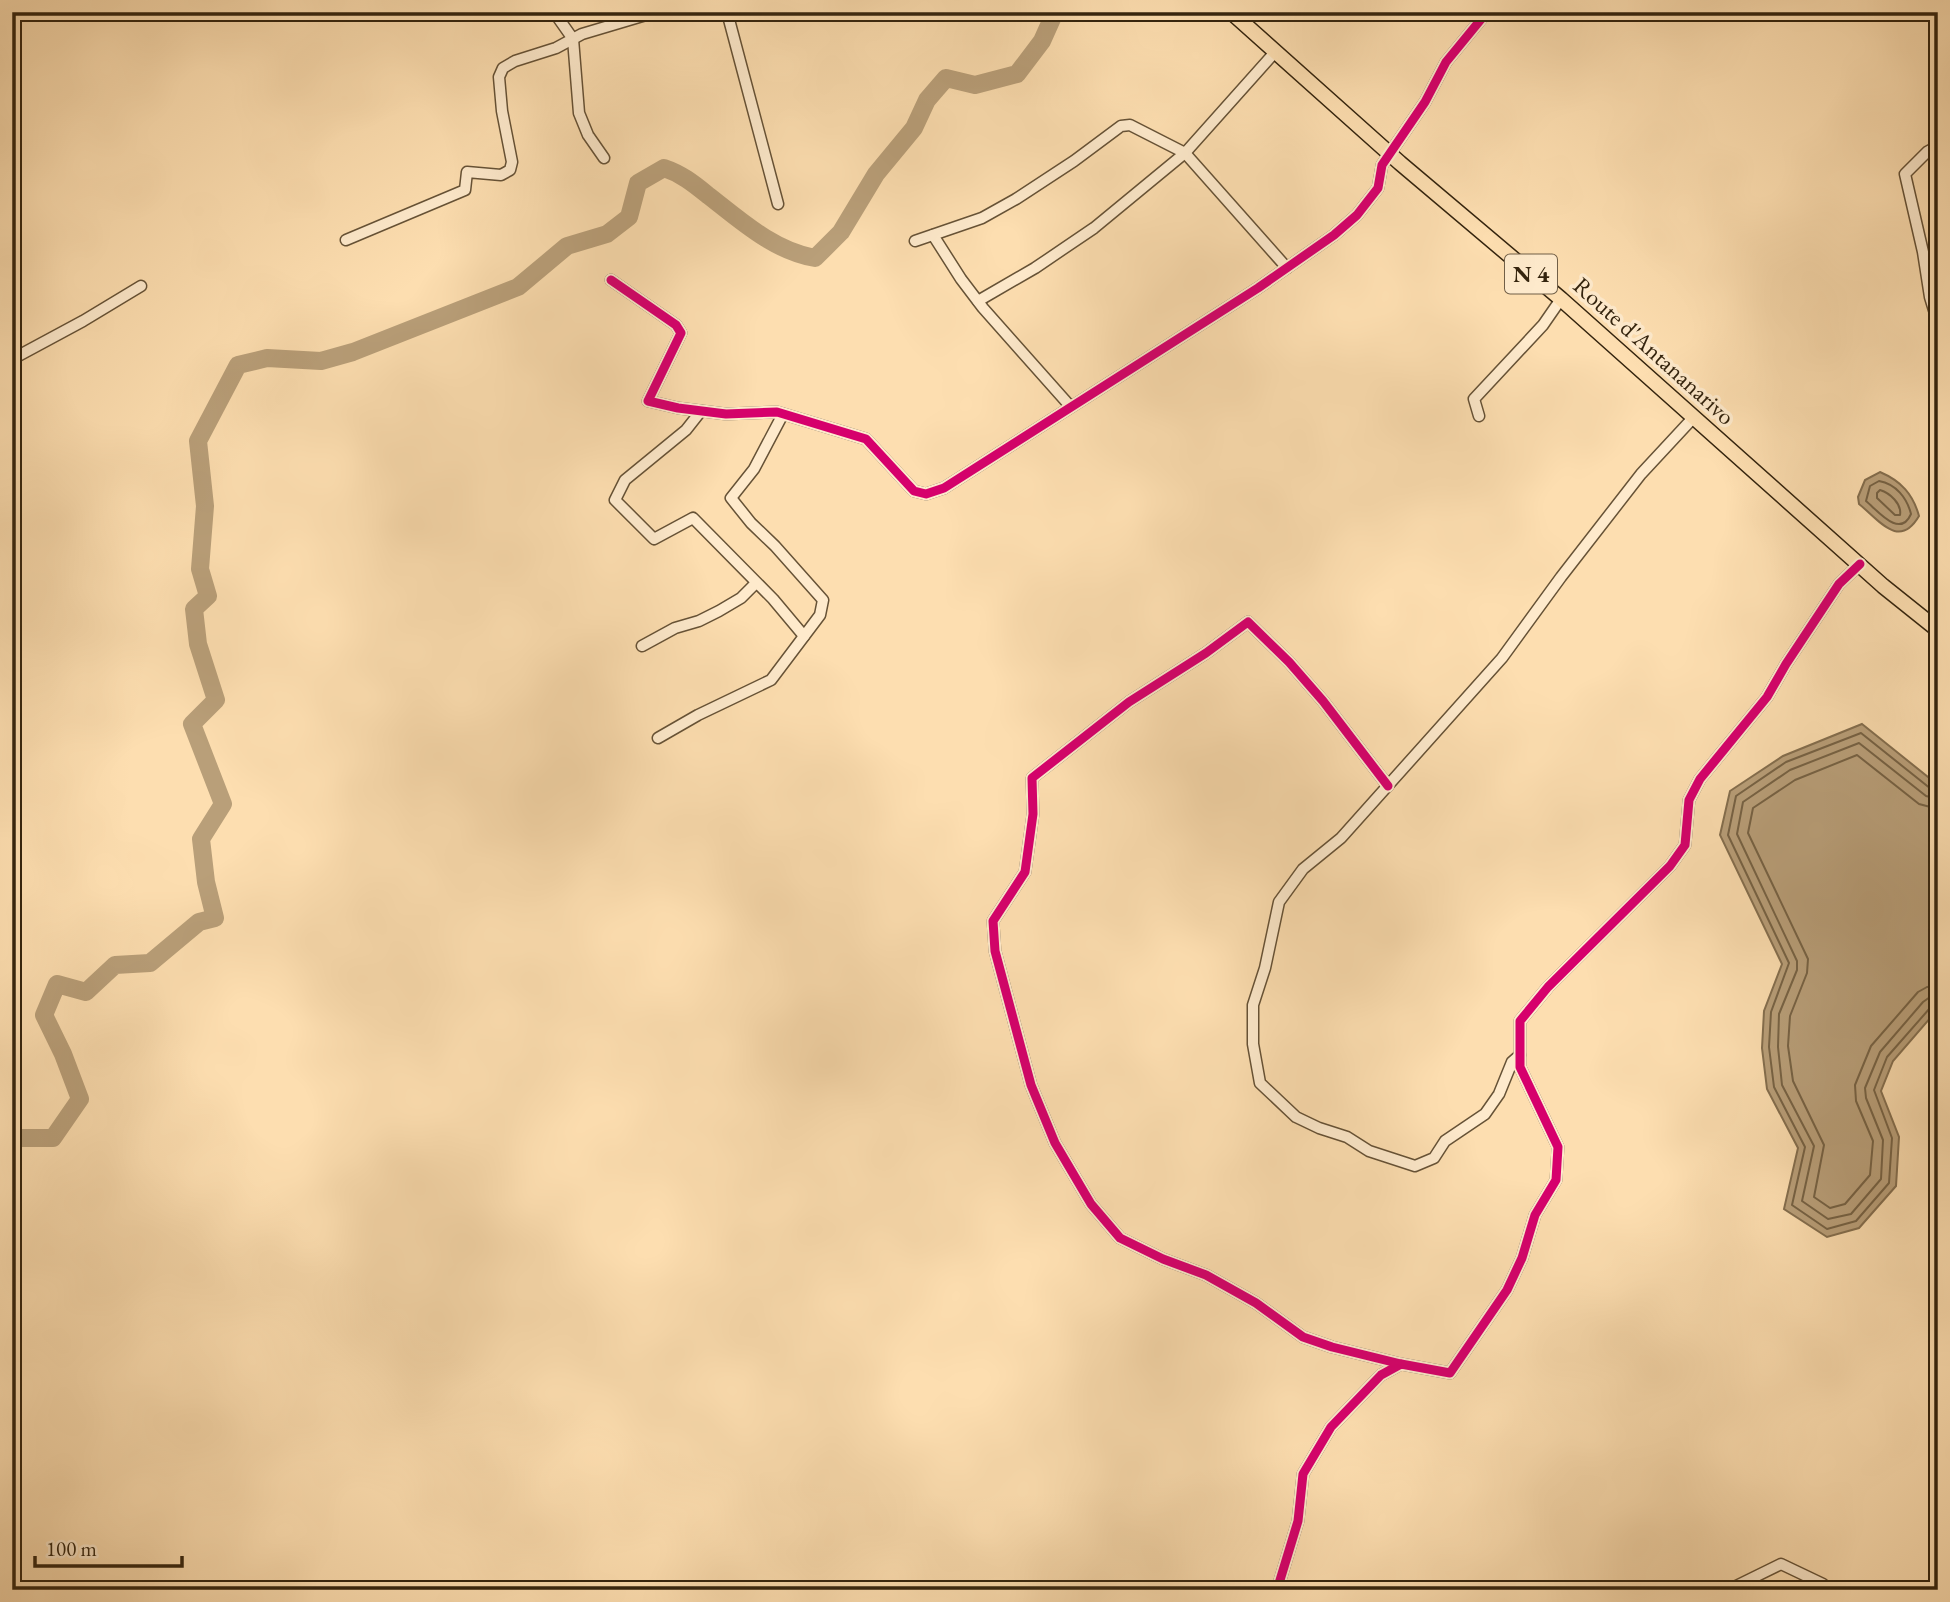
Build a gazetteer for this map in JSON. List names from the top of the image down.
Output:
{
  "streets": {
    "main road": ["N 4", "Route d'Antananarivo"]
  },
  "crossings": [
    ["N 4", "Route d'Antananarivo"]
  ],
  "scale_bar": "100 m"
}
